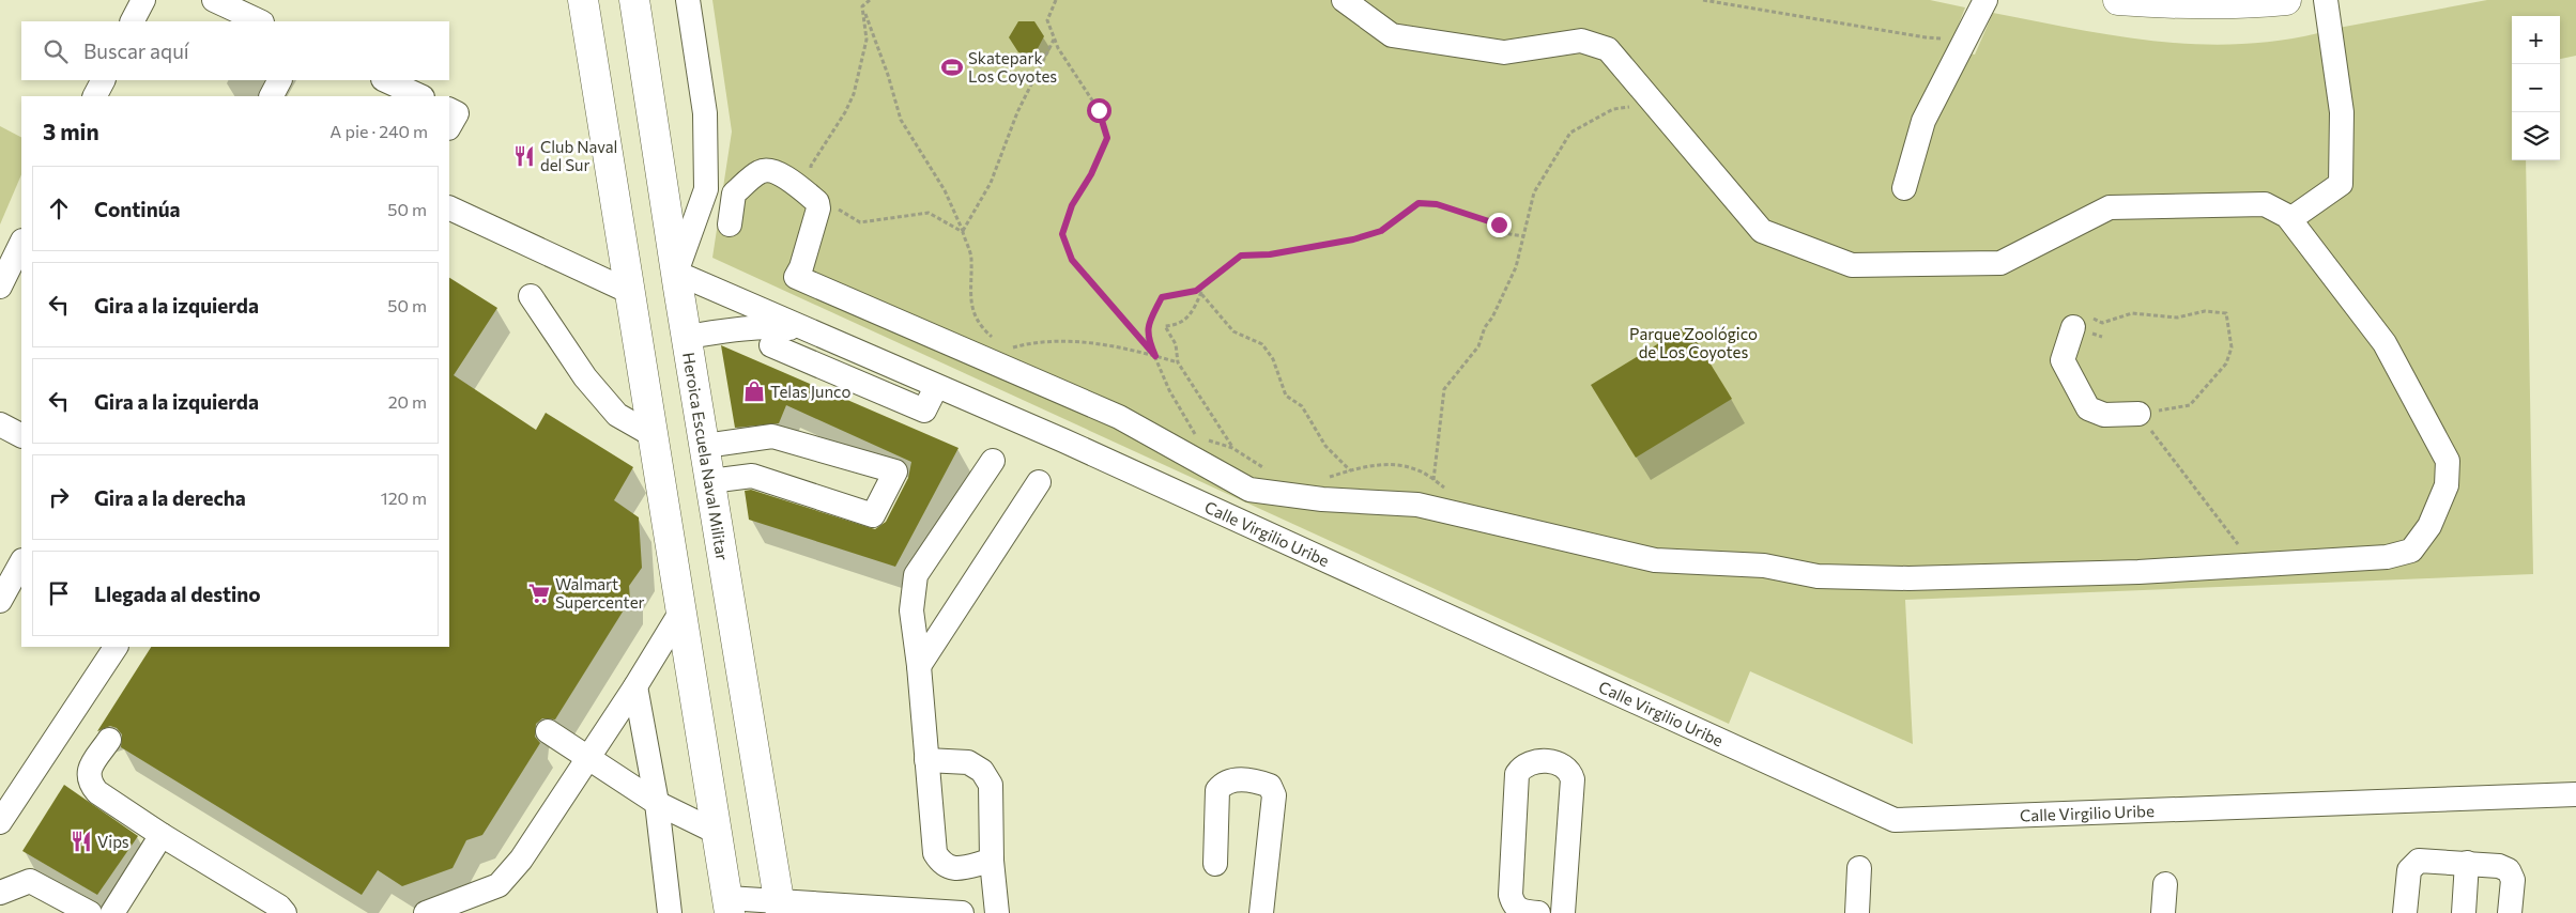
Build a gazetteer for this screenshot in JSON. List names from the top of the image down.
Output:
{
  "streets": {
    "main road": ["Heroica Escuela Naval Militar"],
    "street": ["Calle Virgilio Uribe"]
  },
  "crossings": [
    ["Heroica Escuela Naval Militar", "Calle Virgilio Uribe"]
  ],
  "parks": ["Parque Zoológico de Los Coyotes"],
  "places": {
    "sports": ["Skatepark Los Coyotes"],
    "restaurant": ["Club Naval del Sur", "Vips"],
    "shop": ["Telas Junco"],
    "supermarket": ["Walmart Supercenter"]
  },
  "page": {
    "map_buttons": ["+", "−"],
    "search": "Buscar aquí",
    "heading": ["3 min", "A pie · 240 m"],
    "list": [
      ["Continúa", "50 m"],
      ["Gira a la izquierda", "50 m"],
      ["Gira a la izquierda", "20 m"],
      ["Gira a la derecha", "120 m"],
      "Llegada al destino"
    ]
  }
}
